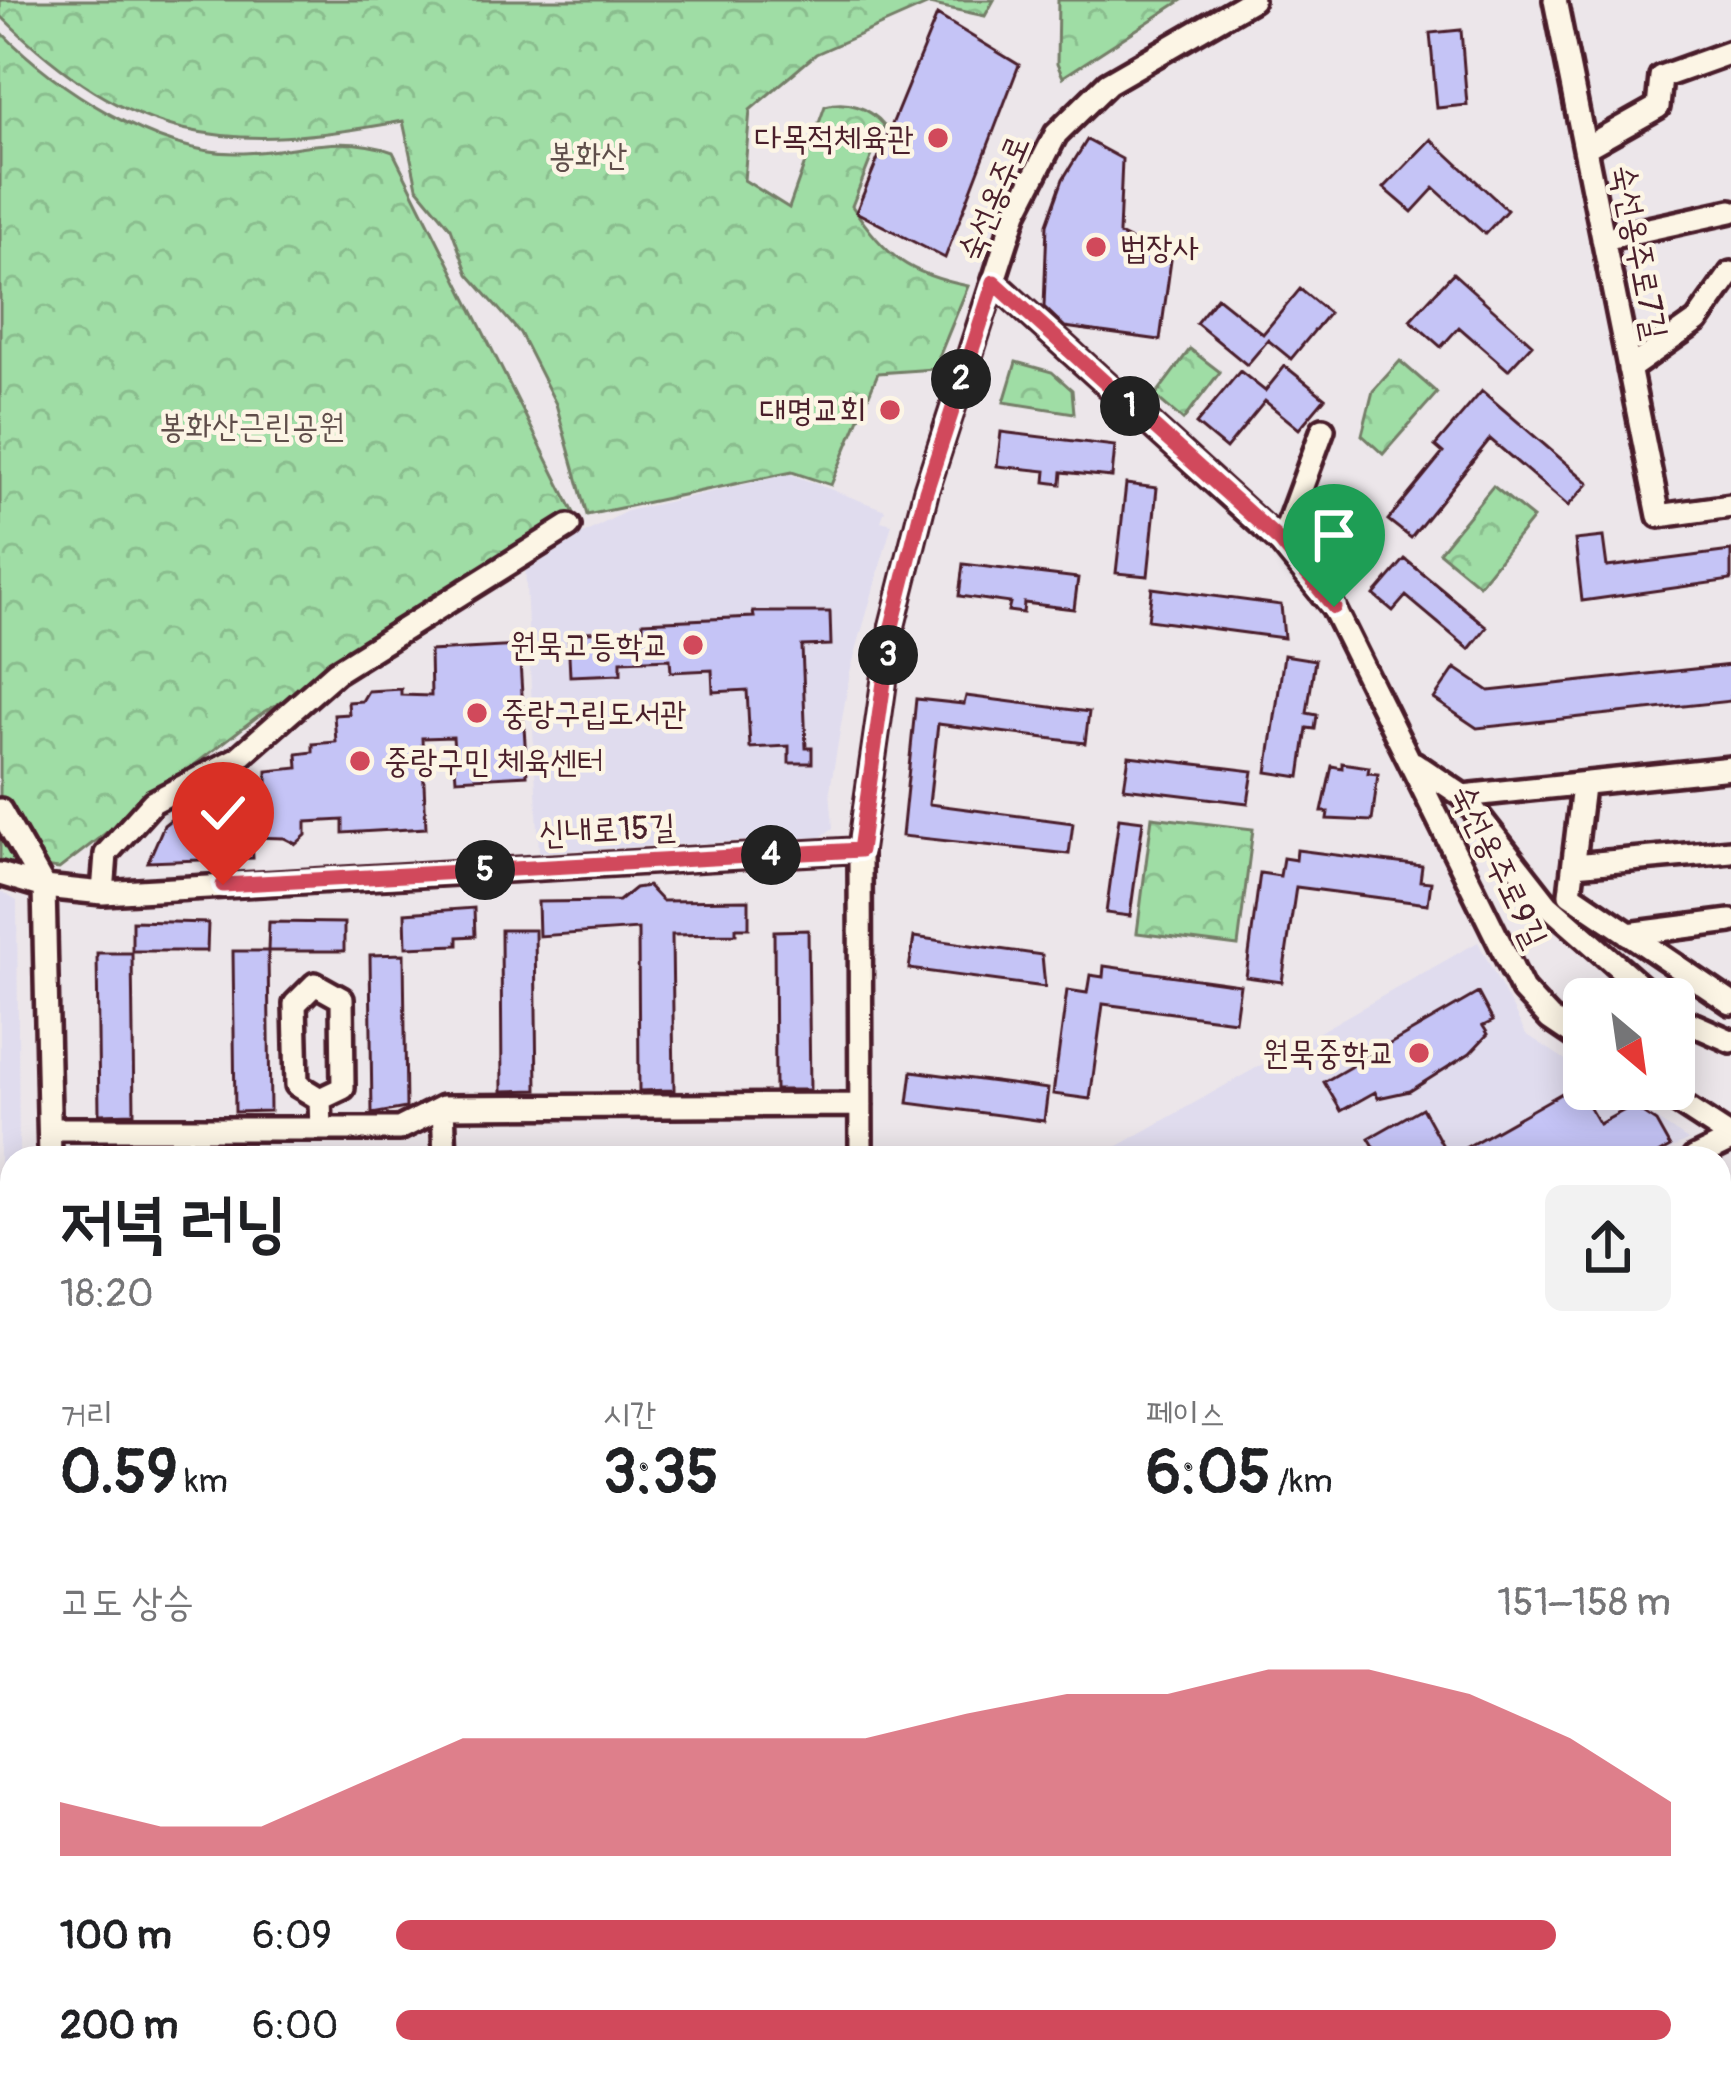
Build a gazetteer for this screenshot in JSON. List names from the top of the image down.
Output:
{
  "streets": {
    "street": [
      "숙선옹주로",
      "숙선옹주로7길",
      "신내로15길",
      "숙선옹주로9길"
    ]
  },
  "crossings": [
    ["숙선옹주로", "신내로15길"],
    ["숙선옹주로", "숙선옹주로9길"]
  ],
  "parks": ["봉화산", "봉화산근린공원"],
  "places": [
    "다목적체육관",
    "법장사",
    "대명교회",
    "원묵고등학교",
    "중랑구립도서관",
    "중랑구민 체육센터",
    "원묵중학교"
  ],
  "north": "bottom right",
  "page": {
    "pins": [
      "2",
      "1",
      "3",
      "4",
      "5"
    ],
    "heading": ["저녁 러닝", "18:20"],
    "stats": [
      ["거리", "0.59 km"],
      ["시간", "3:35"],
      ["페이스", "6:05 /km"]
    ],
    "chart": ["고도 상승", "151–158 m"],
    "list": [
      {
        "name": "100 m",
        "note": "6:09"
      },
      {
        "name": "200 m",
        "note": "6:00"
      }
    ]
  }
}
